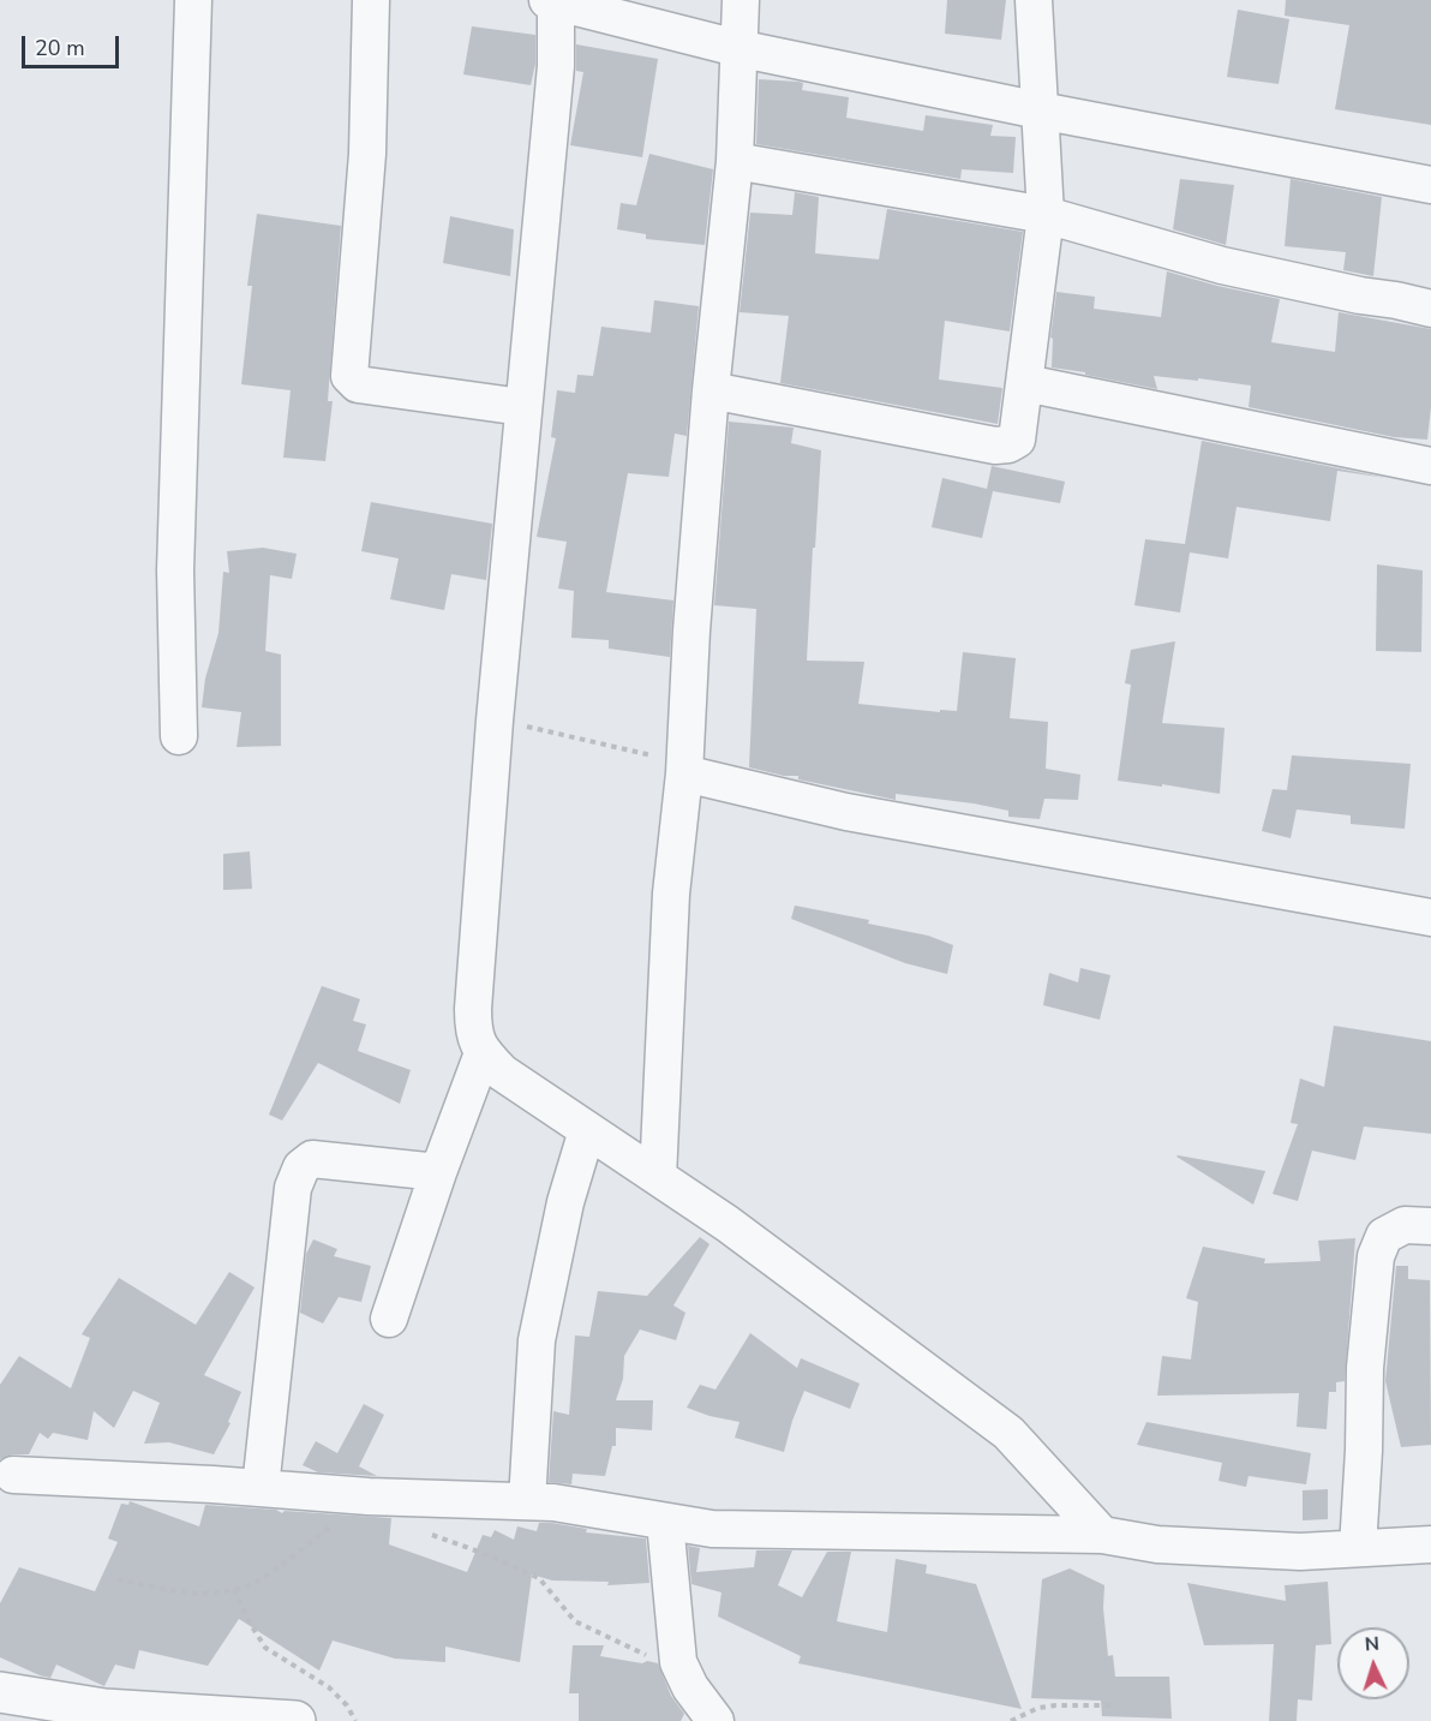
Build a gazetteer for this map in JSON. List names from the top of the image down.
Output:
{
  "scale_bar": "20 m",
  "north": "top"
}
